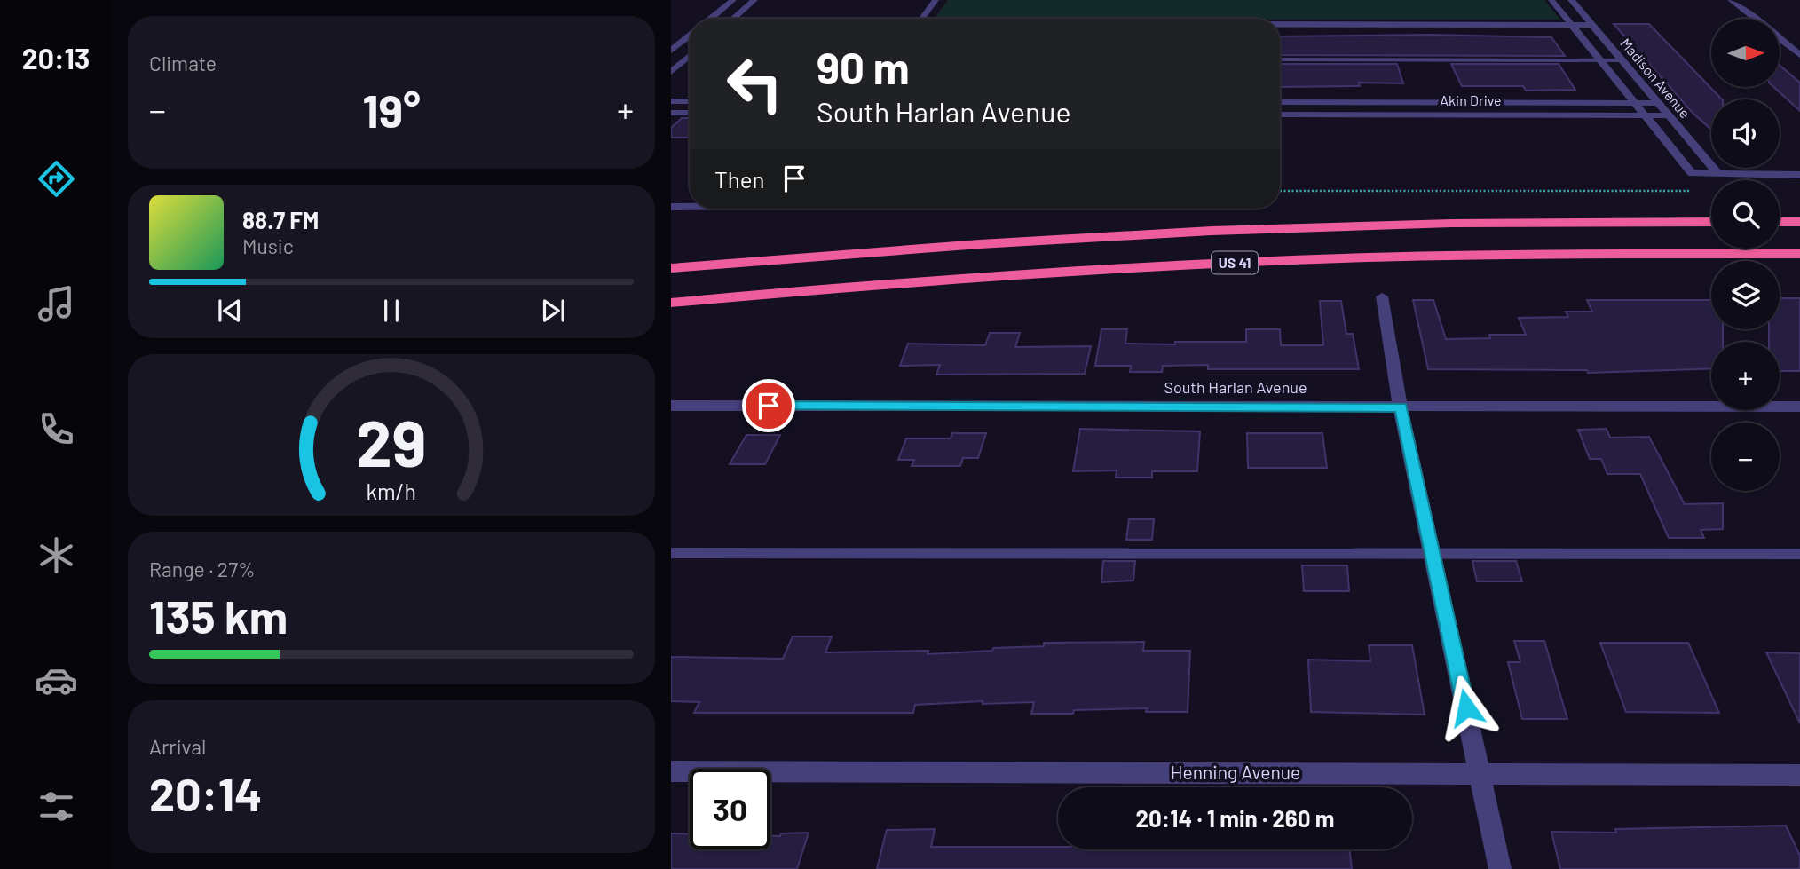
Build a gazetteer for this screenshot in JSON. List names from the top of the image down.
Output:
{
  "streets": {
    "highway": ["US 41"],
    "street": [
      "Madison Avenue",
      "Akin Drive",
      "South Harlan Avenue",
      "Henning Avenue"
    ]
  },
  "crossings": [
    ["Madison Avenue", "Akin Drive"]
  ],
  "north": "right",
  "page": {
    "tabs": "20:13",
    "tile": [
      "Climate",
      ["Range · 27%", "135 km"],
      ["Arrival", "20:14"]
    ],
    "map_buttons": ["+", "−"],
    "turn": ["90 m", "South Harlan Avenue"],
    "heat": ["−", "19°", "+"],
    "then": "Then",
    "song": ["88.7 FM", "Music"],
    "limit": "30",
    "trip": "20:14 · 1 min · 260 m",
    "gauge": ["29", "km/h"]
  }
}
